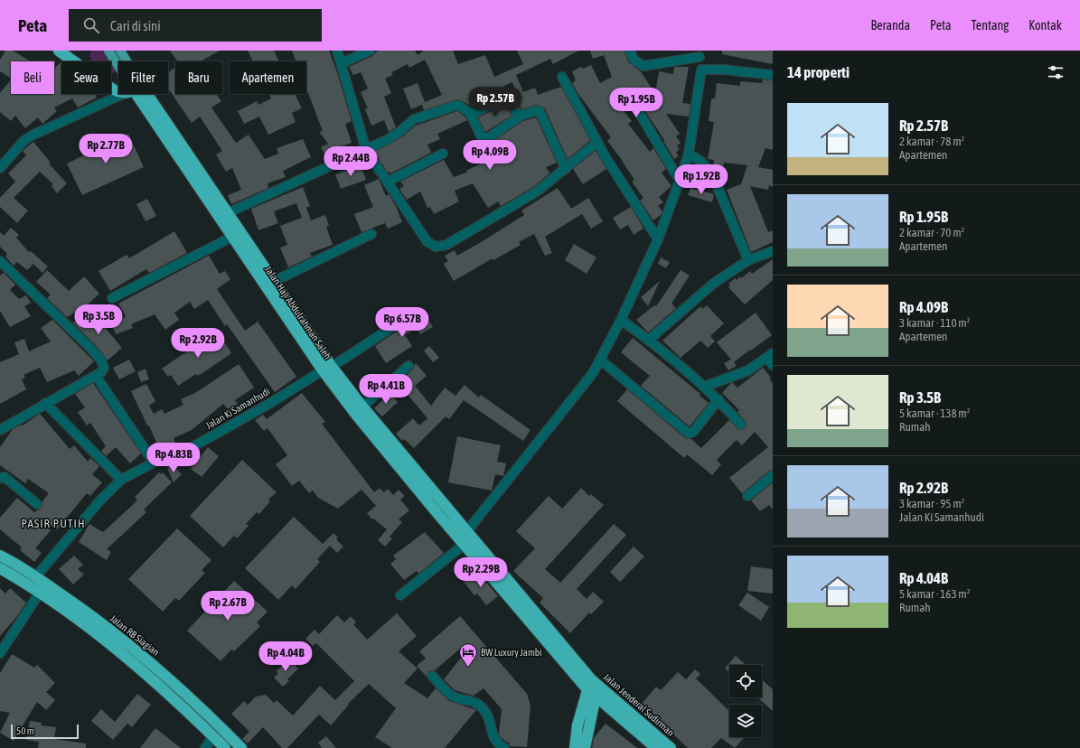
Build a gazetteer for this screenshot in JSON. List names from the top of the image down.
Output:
{
  "streets": {
    "highway": ["Jalan Haji Abdulrahman Saleh", "Jalan RB Siagian", "Jalan Jenderal Sudirman"],
    "street": ["Jalan Ki Samanhudi"]
  },
  "crossings": [
    ["Jalan Haji Abdulrahman Saleh", "Jalan Ki Samanhudi"],
    ["Jalan Haji Abdulrahman Saleh", "Jalan Jenderal Sudirman"],
    ["Jalan Ki Samanhudi", "Jalan RB Siagian"]
  ],
  "districts": ["PASIR PUTIH"],
  "places": {
    "hotel": ["BW Luxury Jambi"]
  },
  "scale_bar": "50 m",
  "page": {
    "header": "Peta",
    "search": "Cari di sini",
    "nav": [
      "Beranda",
      "Peta",
      "Tentang",
      "Kontak"
    ],
    "heading": "14 properti",
    "chip": [
      "Beli",
      "Sewa",
      "Filter",
      "Baru",
      "Apartemen"
    ],
    "price": [
      "Rp 2.57B",
      "Rp 1.95B",
      "Rp 2.77B",
      "Rp 4.09B",
      "Rp 2.44B",
      "Rp 1.92B",
      "Rp 3.5B",
      "Rp 6.57B",
      "Rp 2.92B",
      "Rp 4.41B",
      "Rp 4.83B",
      "Rp 2.29B",
      "Rp 2.67B",
      "Rp 4.04B"
    ],
    "list": [
      {
        "name": "Rp 2.57B",
        "note": "2 kamar · 78 m² · Apartemen"
      },
      {
        "name": "Rp 1.95B",
        "note": "2 kamar · 70 m² · Apartemen"
      },
      {
        "name": "Rp 4.09B",
        "note": "3 kamar · 110 m² · Apartemen"
      },
      {
        "name": "Rp 3.5B",
        "note": "5 kamar · 138 m² · Rumah"
      },
      {
        "name": "Rp 2.92B",
        "note": "3 kamar · 95 m² · Jalan Ki Samanhudi"
      },
      {
        "name": "Rp 4.04B",
        "note": "5 kamar · 163 m² · Rumah"
      }
    ],
    "scale": "50 m"
  }
}
